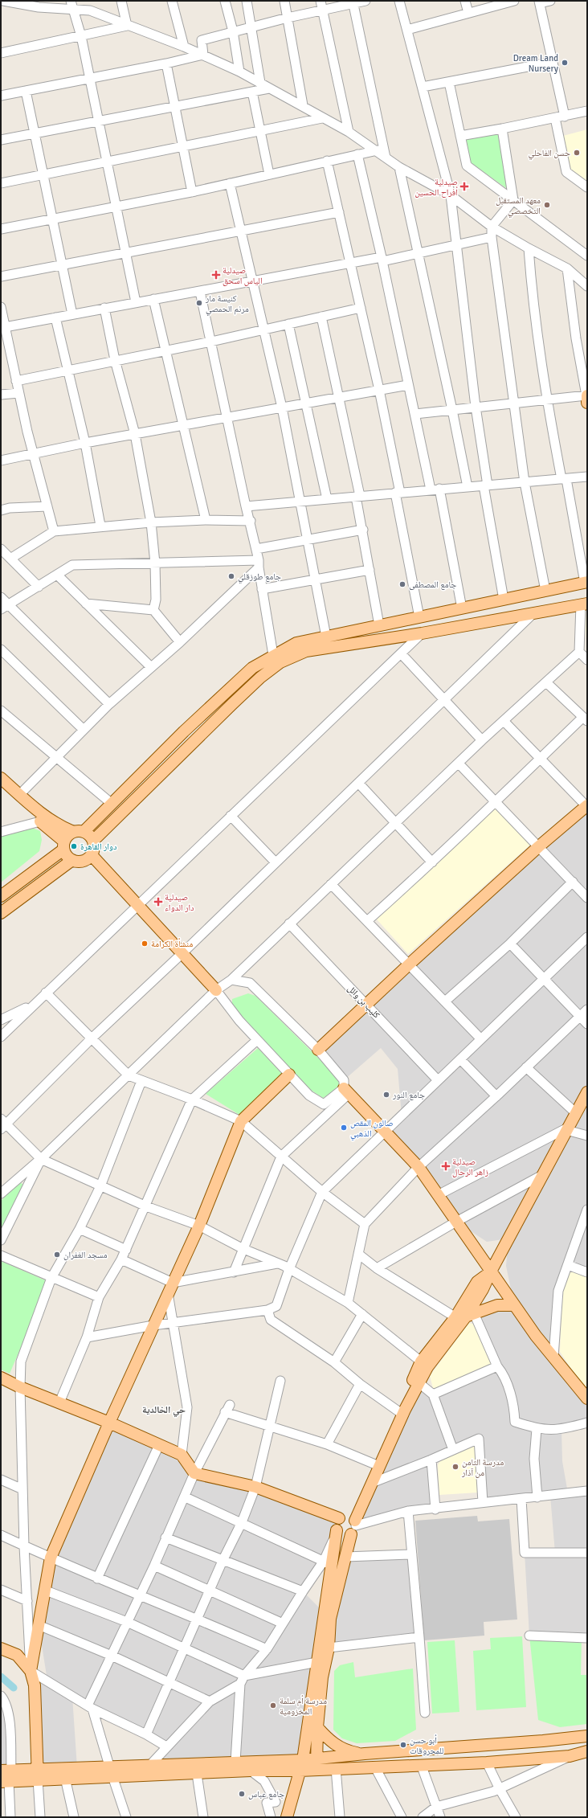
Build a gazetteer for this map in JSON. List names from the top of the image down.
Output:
{
  "streets": {
    "street": ["كليب بن وائل"]
  },
  "districts": ["حي الخالدية"],
  "places": {
    "other": [
      "Dream Land Nursery",
      "حسن الفاحلي",
      "معهد المستقبل التخصصي",
      "كنيسة مار مرنم الحمصي",
      "جامع طوزقلي",
      "جامع المصطفى",
      "دوار القاهرة",
      "منشأة الكرامة",
      "جامع النور",
      "صالون المقص الذهبي",
      "مسجد الغفران",
      "مدرسة الثامن من آذار",
      "مدرسة أم سلمة المخزومية",
      "أبو حسن للمحروقات",
      "جامع عباس"
    ],
    "health": [
      "صيدلية أفراح الحسين",
      "صيدلية الياس اسحق",
      "صيدلية دار الدواء",
      "صيدلية زاهر الرحال"
    ]
  }
}
